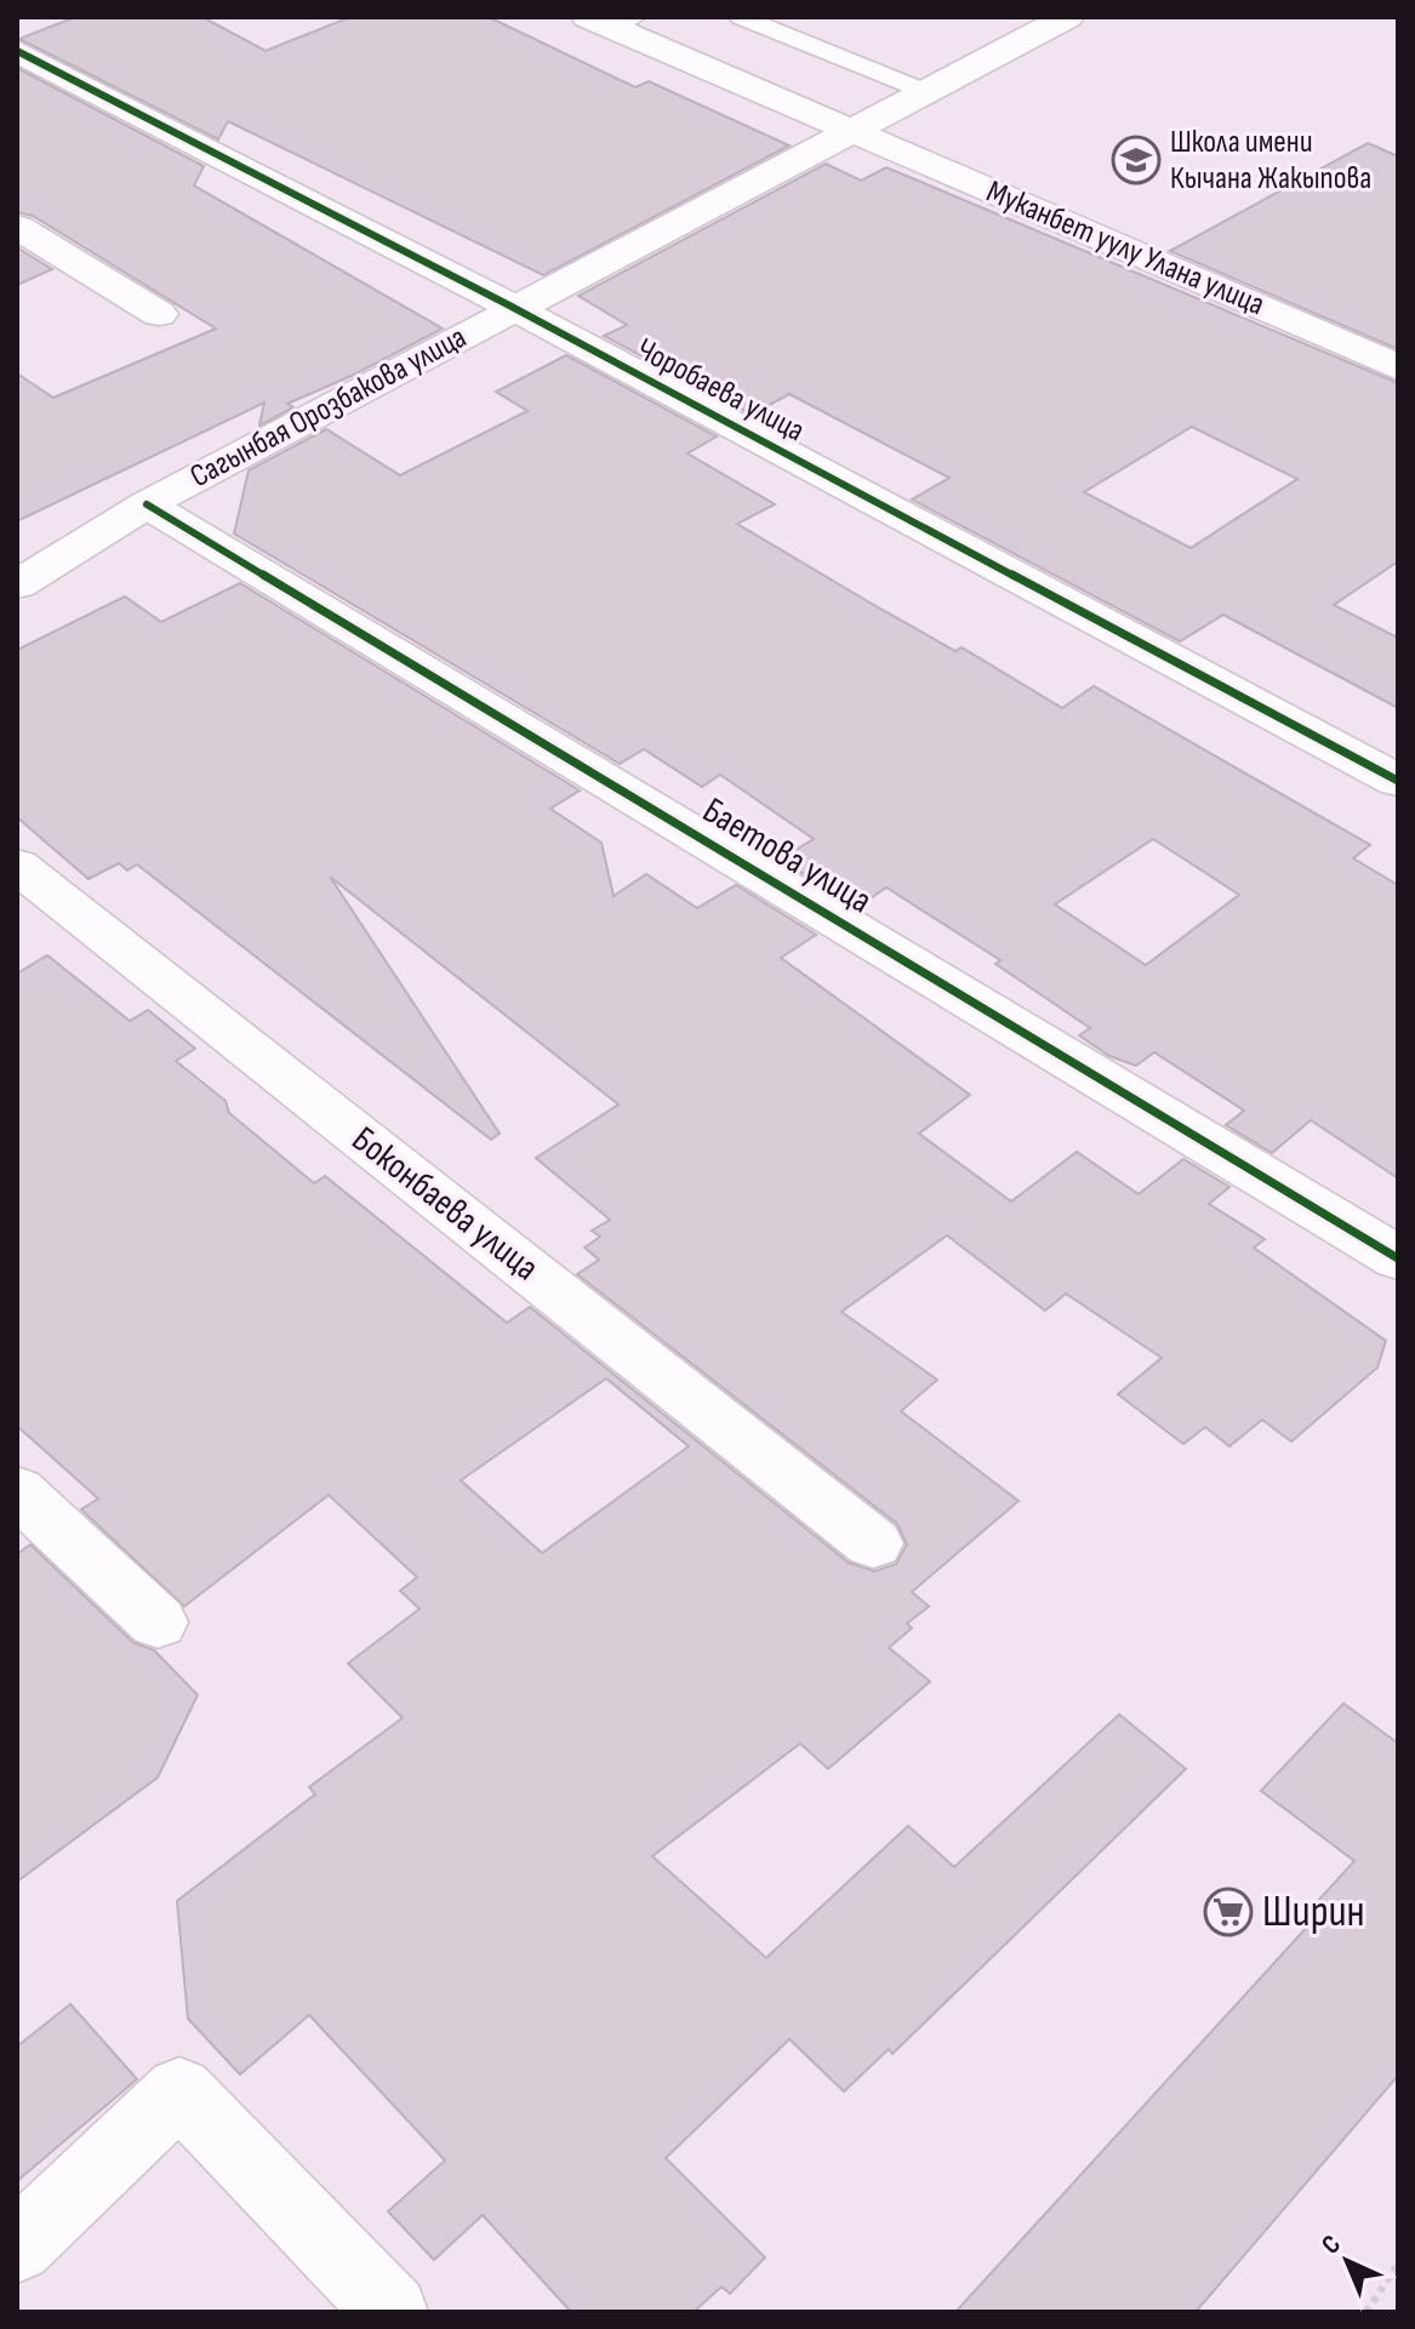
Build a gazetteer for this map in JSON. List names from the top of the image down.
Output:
{
  "streets": {
    "street": [
      "Муканбет уулу Улана улица",
      "Чоробаева улица",
      "Сагынбая Орозбакова улица",
      "Баетова улица",
      "Боконбаева улица"
    ]
  },
  "crossings": [
    ["Муканбет уулу Улана улица", "Сагынбая Орозбакова улица"],
    ["Чоробаева улица", "Сагынбая Орозбакова улица"],
    ["Сагынбая Орозбакова улица", "Баетова улица"]
  ],
  "places": {
    "school or university": ["Школа имени Кычана Жакыпова"],
    "supermarket": ["Ширин"]
  },
  "north": "top left"
}
